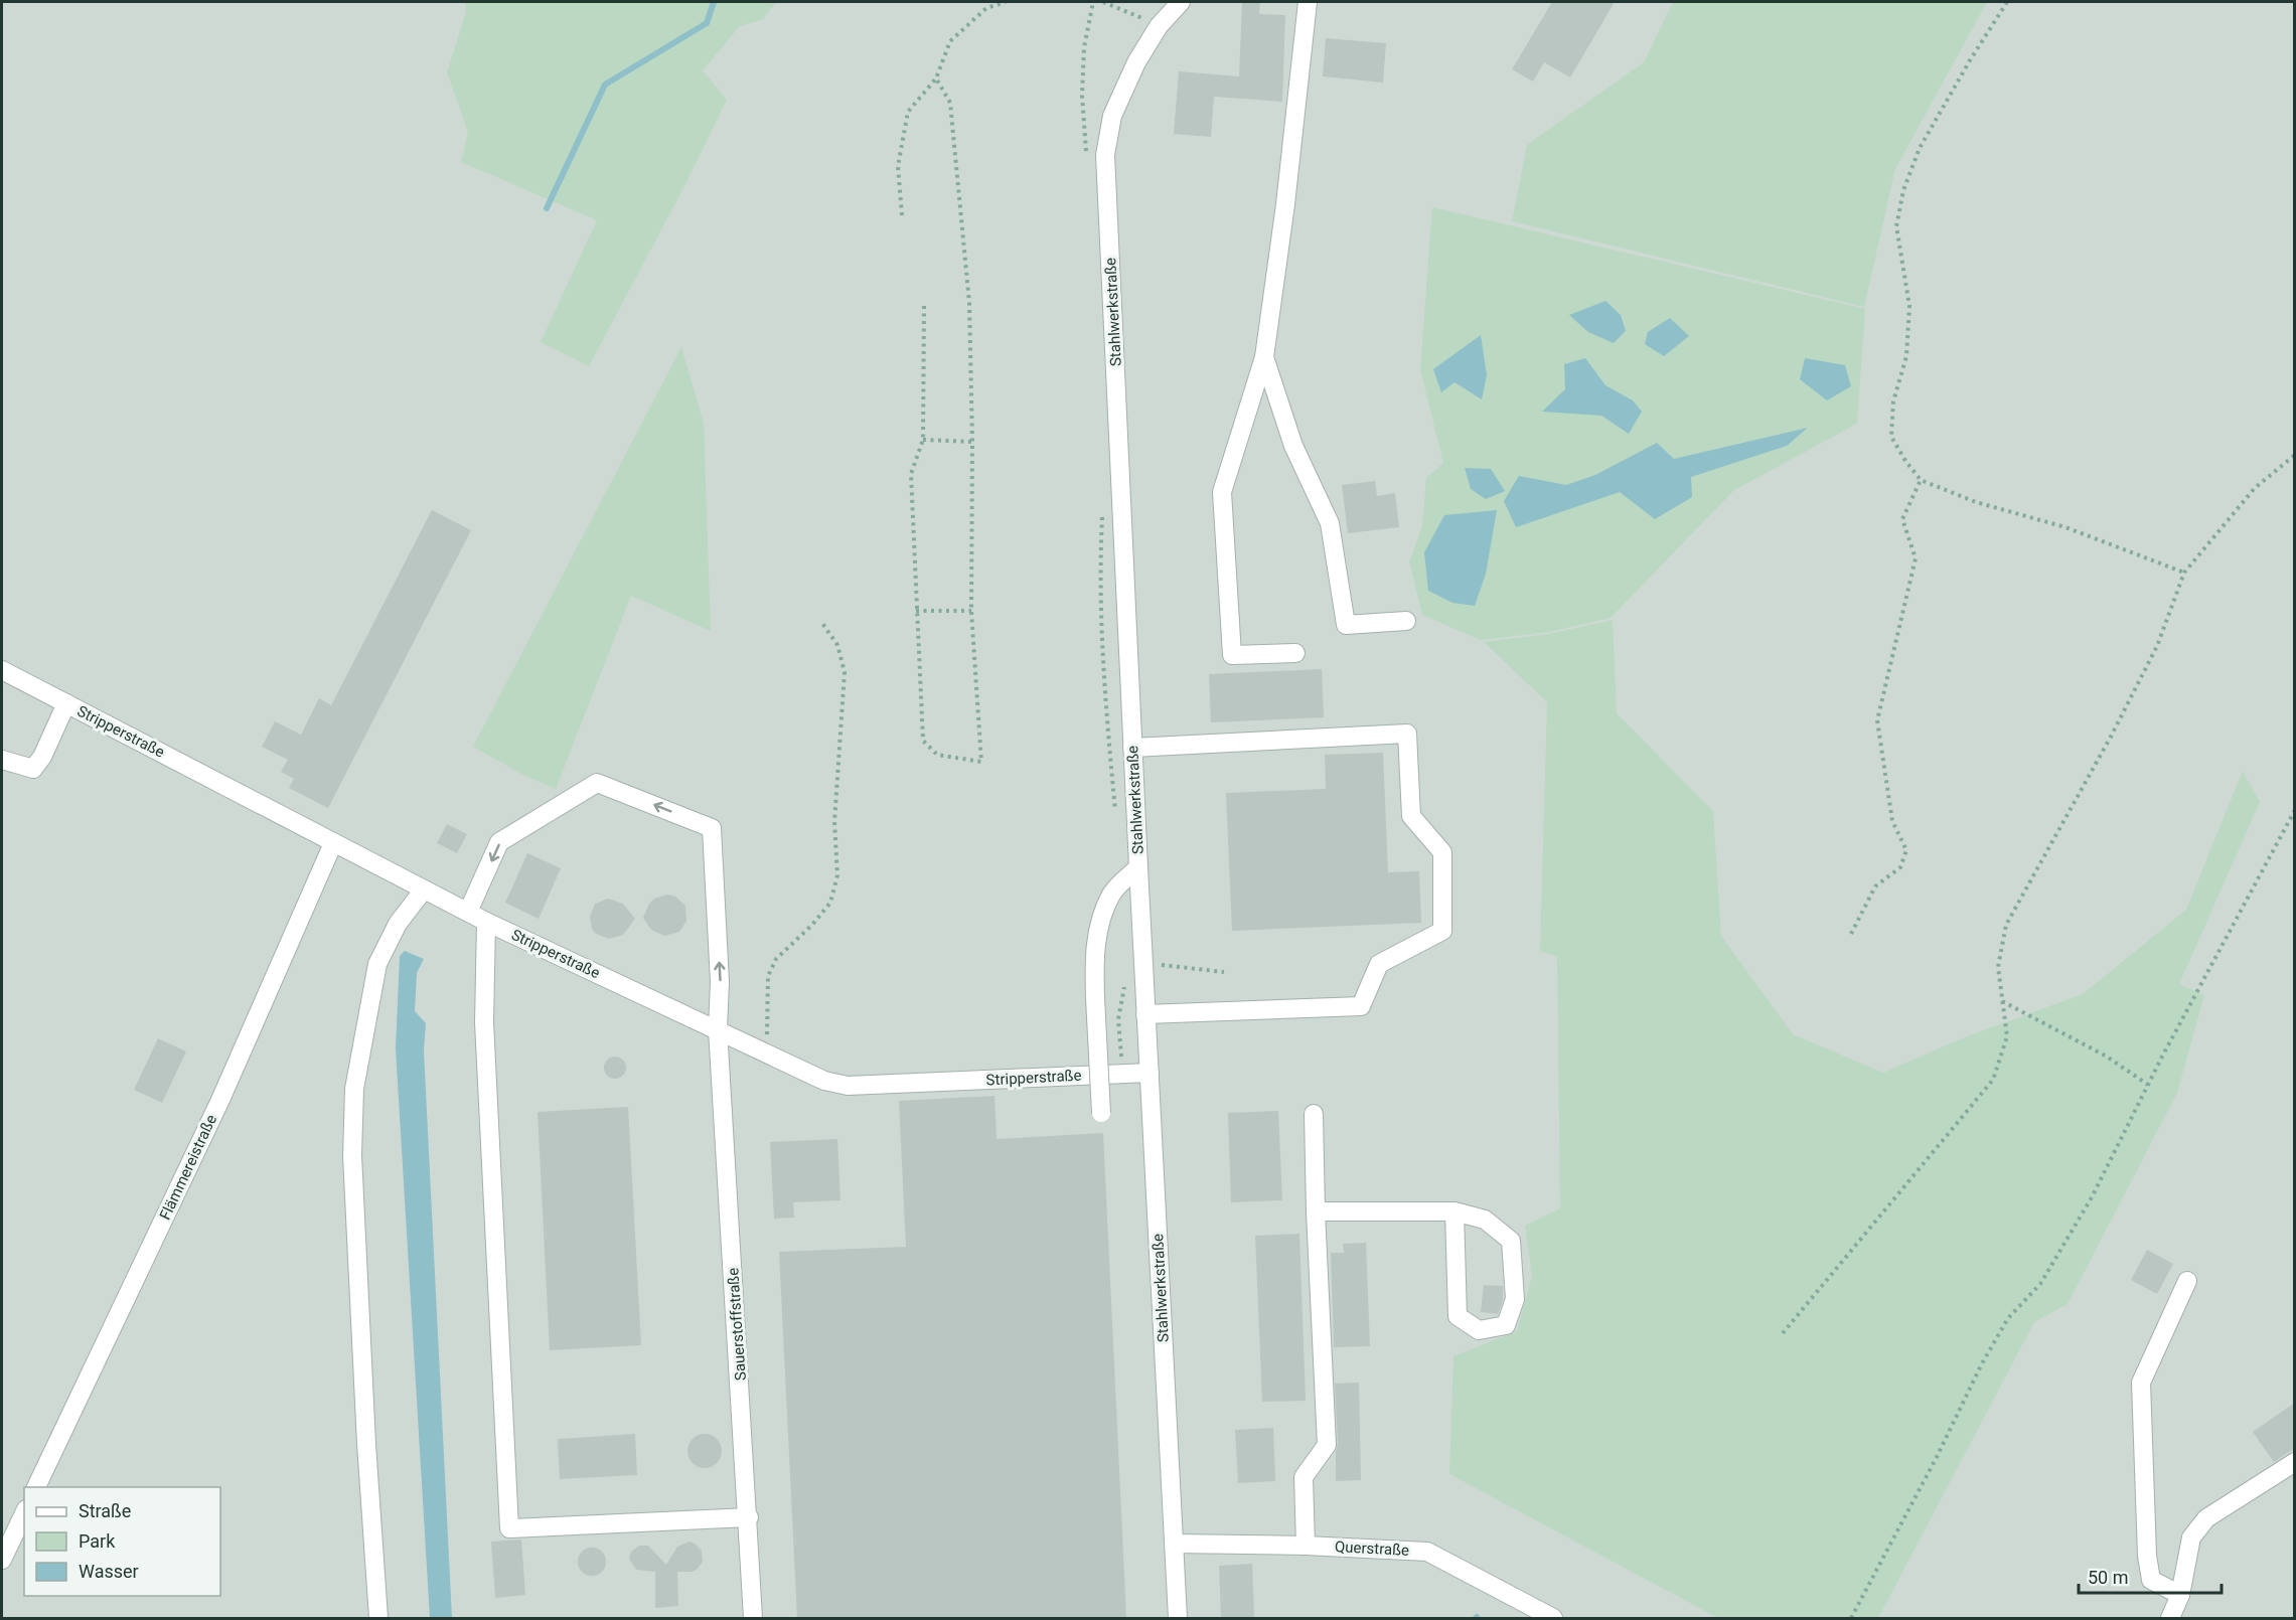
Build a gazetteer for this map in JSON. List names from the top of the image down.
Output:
{
  "streets": {
    "street": [
      "Stahlwerkstraße",
      "Stripperstraße",
      "Flämmereistraße",
      "Sauerstoffstraße",
      "Querstraße"
    ]
  },
  "crossings": [
    ["Stahlwerkstraße", "Stripperstraße"],
    ["Stahlwerkstraße", "Querstraße"],
    ["Stripperstraße", "Flämmereistraße"],
    ["Stripperstraße", "Sauerstoffstraße"]
  ],
  "legend": ["Straße", "Park", "Wasser"],
  "scale_bar": "50 m"
}
